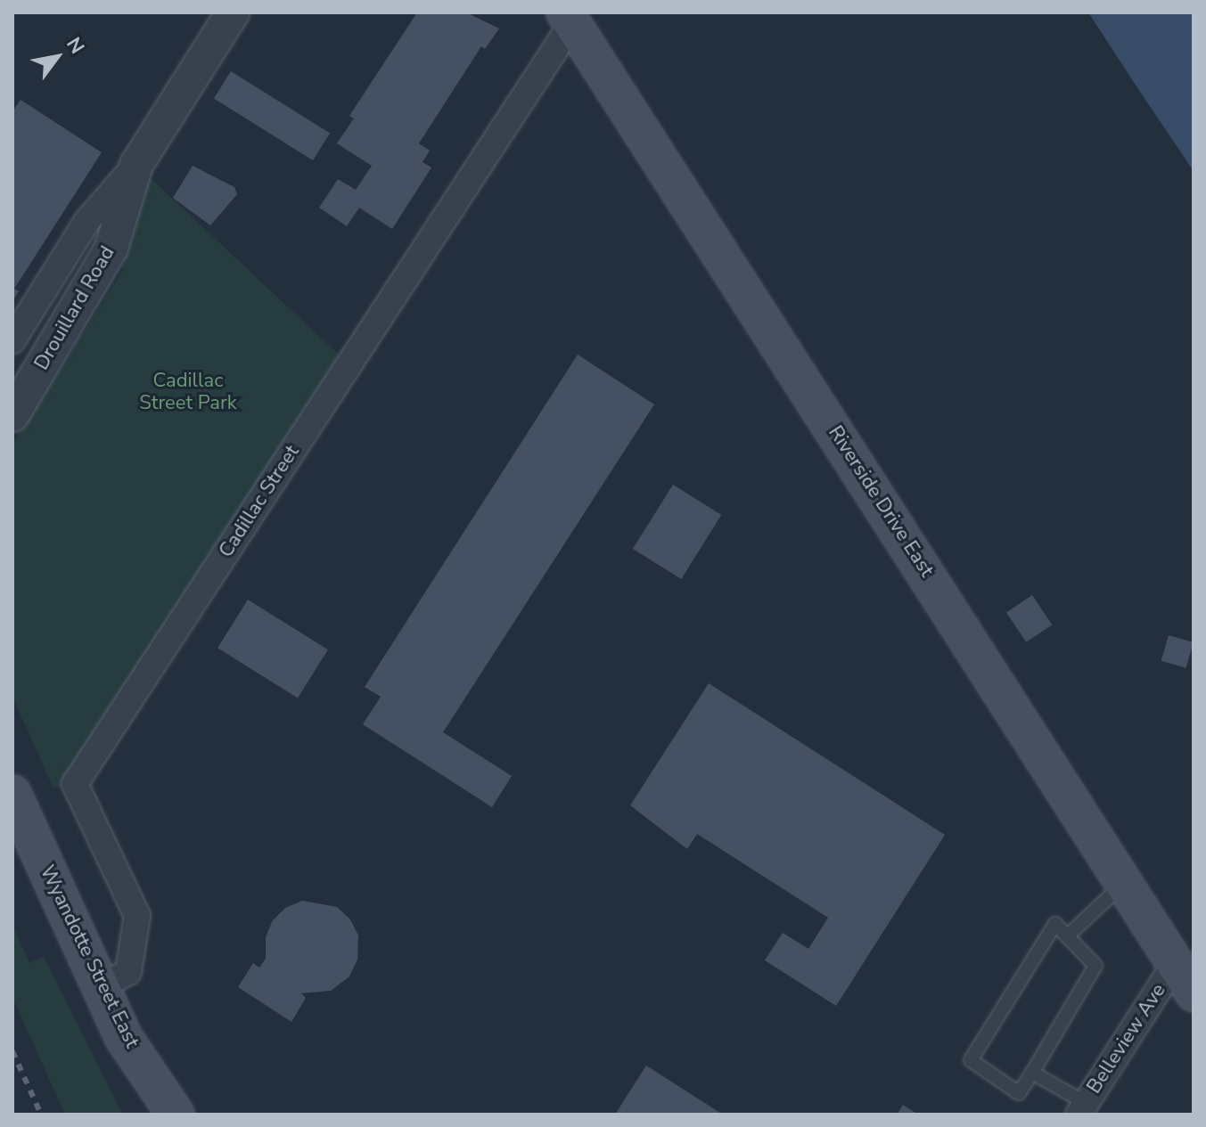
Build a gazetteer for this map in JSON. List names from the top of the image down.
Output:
{
  "streets": {
    "main road": ["Riverside Drive East", "Wyandotte Street East"],
    "street": ["Drouillard Road", "Cadillac Street", "Belleview Ave"]
  },
  "crossings": [
    ["Cadillac Street", "Riverside Drive East"],
    ["Cadillac Street", "Wyandotte Street East"],
    ["Riverside Drive East", "Belleview Ave"]
  ],
  "parks": ["Cadillac Street Park"],
  "north": "top right"
}
